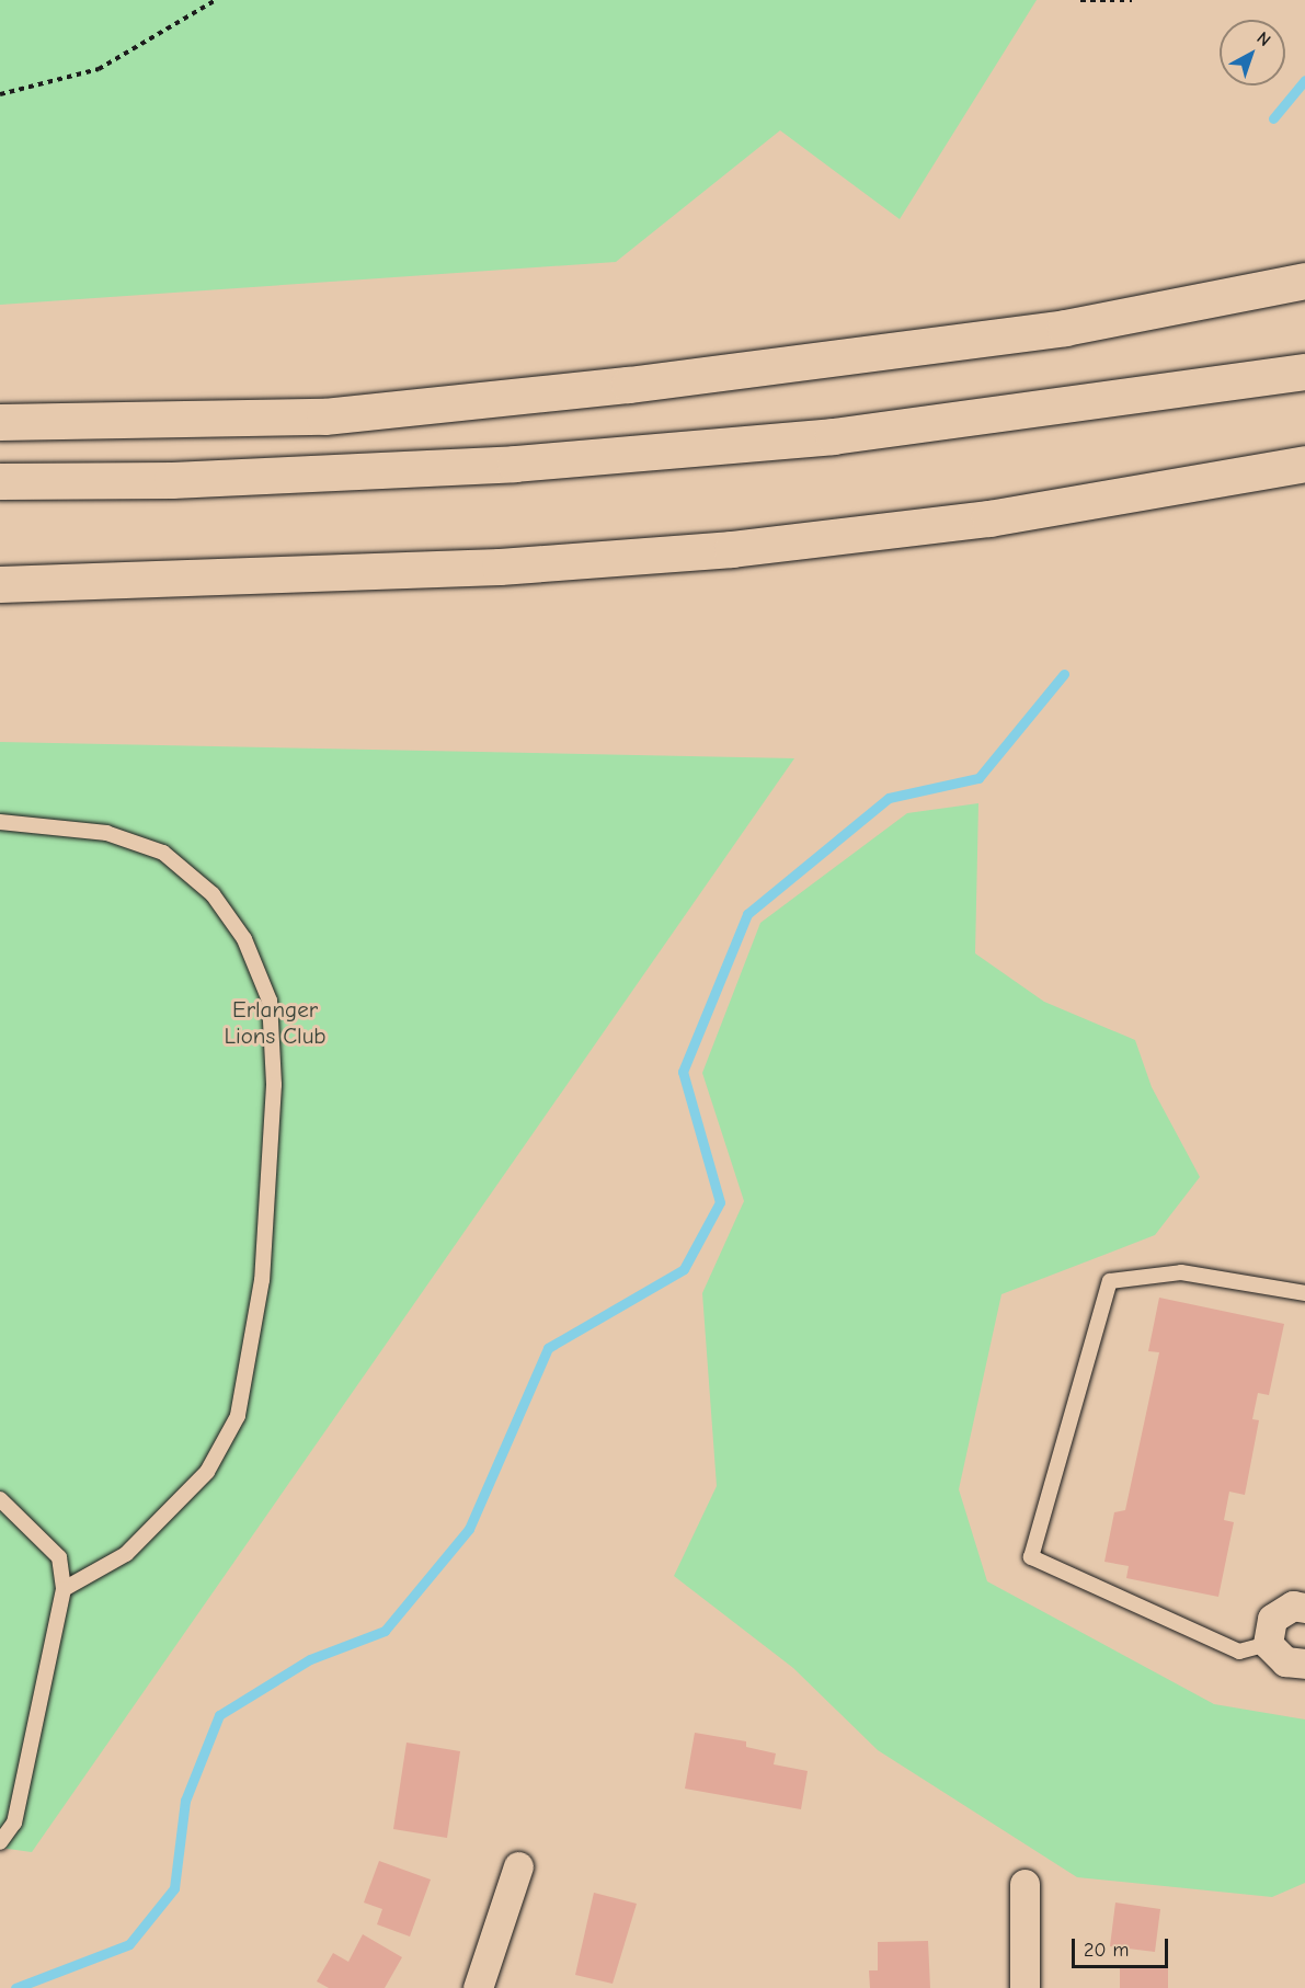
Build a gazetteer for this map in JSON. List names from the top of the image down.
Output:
{
  "parks": ["Erlanger Lions Club"],
  "scale_bar": "20 m",
  "north": "top right"
}
